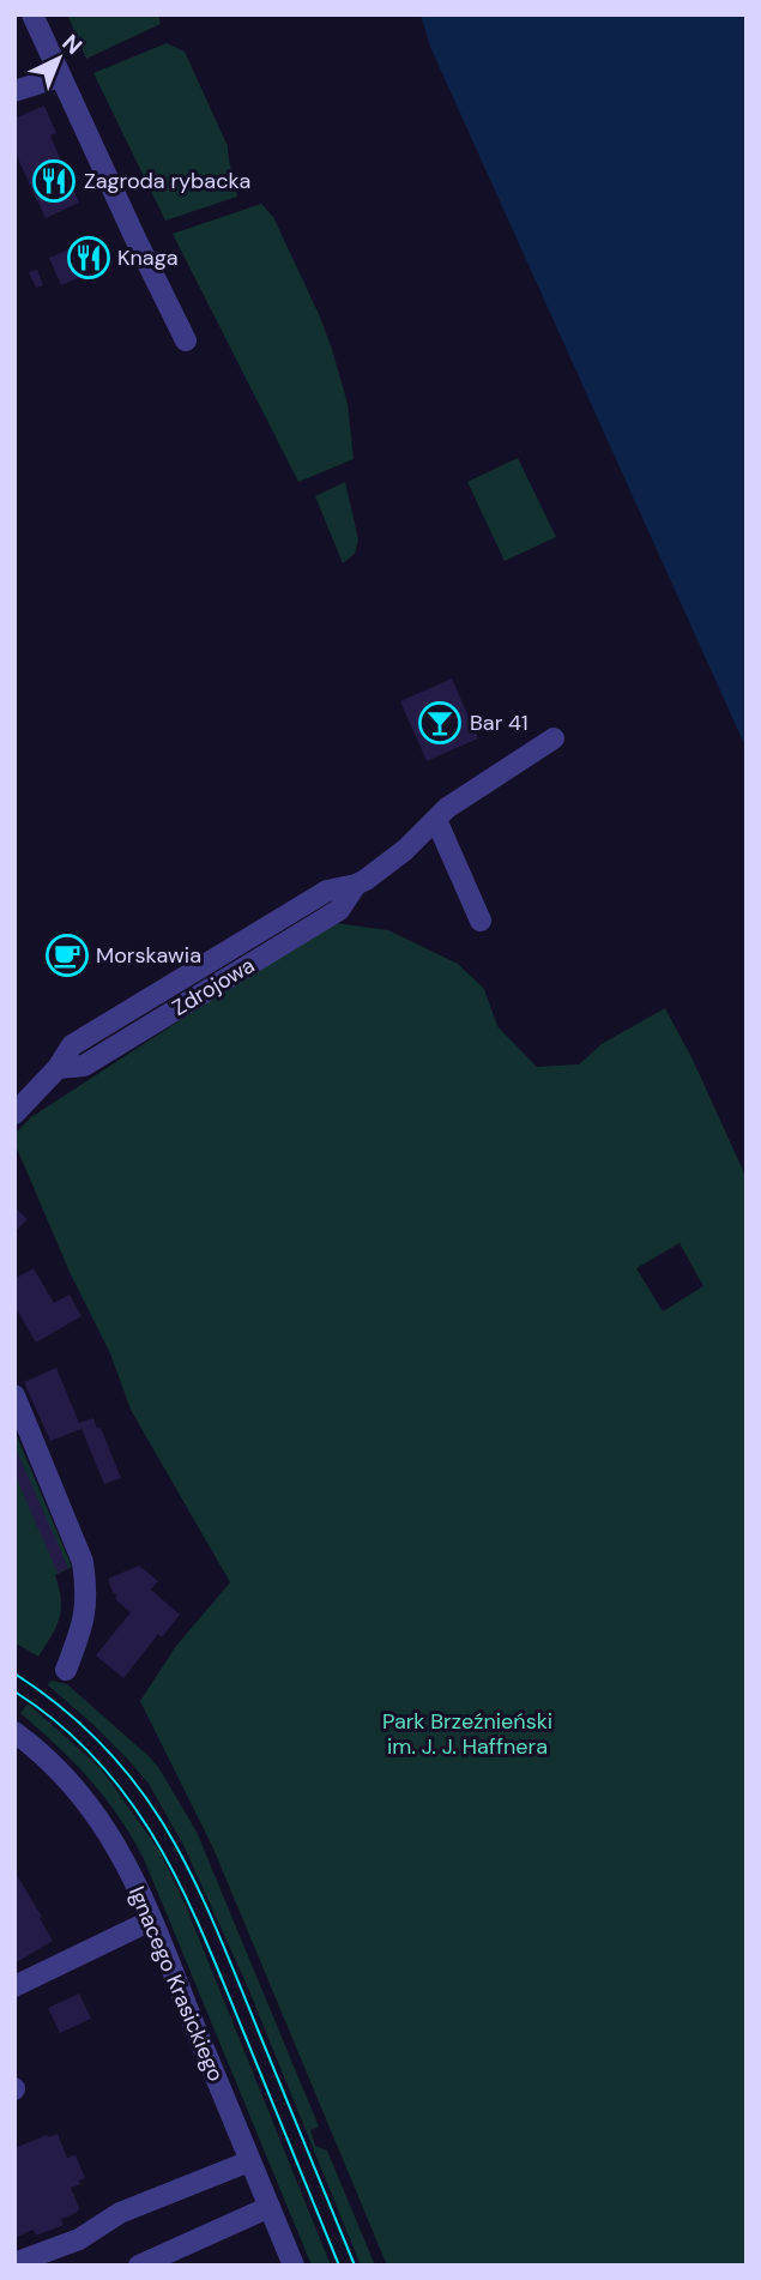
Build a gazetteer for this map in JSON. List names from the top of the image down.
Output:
{
  "streets": {
    "street": ["Zdrojowa", "Ignacego Krasickiego"]
  },
  "parks": ["Park Brzeźnieński im. J. J. Haffnera"],
  "places": {
    "restaurant": ["Zagroda rybacka", "Knaga"],
    "bar": ["Bar 41"],
    "cafe": ["Morskawia"]
  },
  "north": "top right"
}
